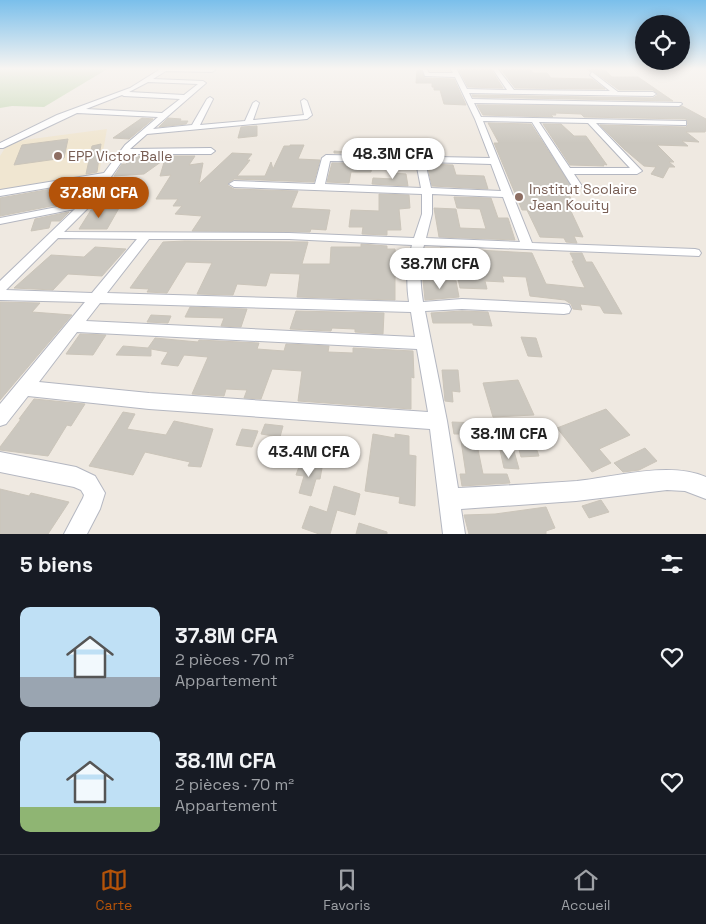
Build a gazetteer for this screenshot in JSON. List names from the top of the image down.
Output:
{
  "places": ["EPP Victor Balle", "Institut Scolaire Jean Kouity"],
  "page": {
    "price": [
      "48.3M CFA",
      "37.8M CFA",
      "38.7M CFA",
      "38.1M CFA",
      "43.4M CFA"
    ],
    "heading": "5 biens",
    "list": [
      {
        "name": "37.8M CFA",
        "note": "2 pièces · 70 m² · Appartement"
      },
      {
        "name": "38.1M CFA",
        "note": "2 pièces · 70 m² · Appartement"
      }
    ],
    "tabs": ["Carte", "Favoris", "Accueil"]
  }
}
